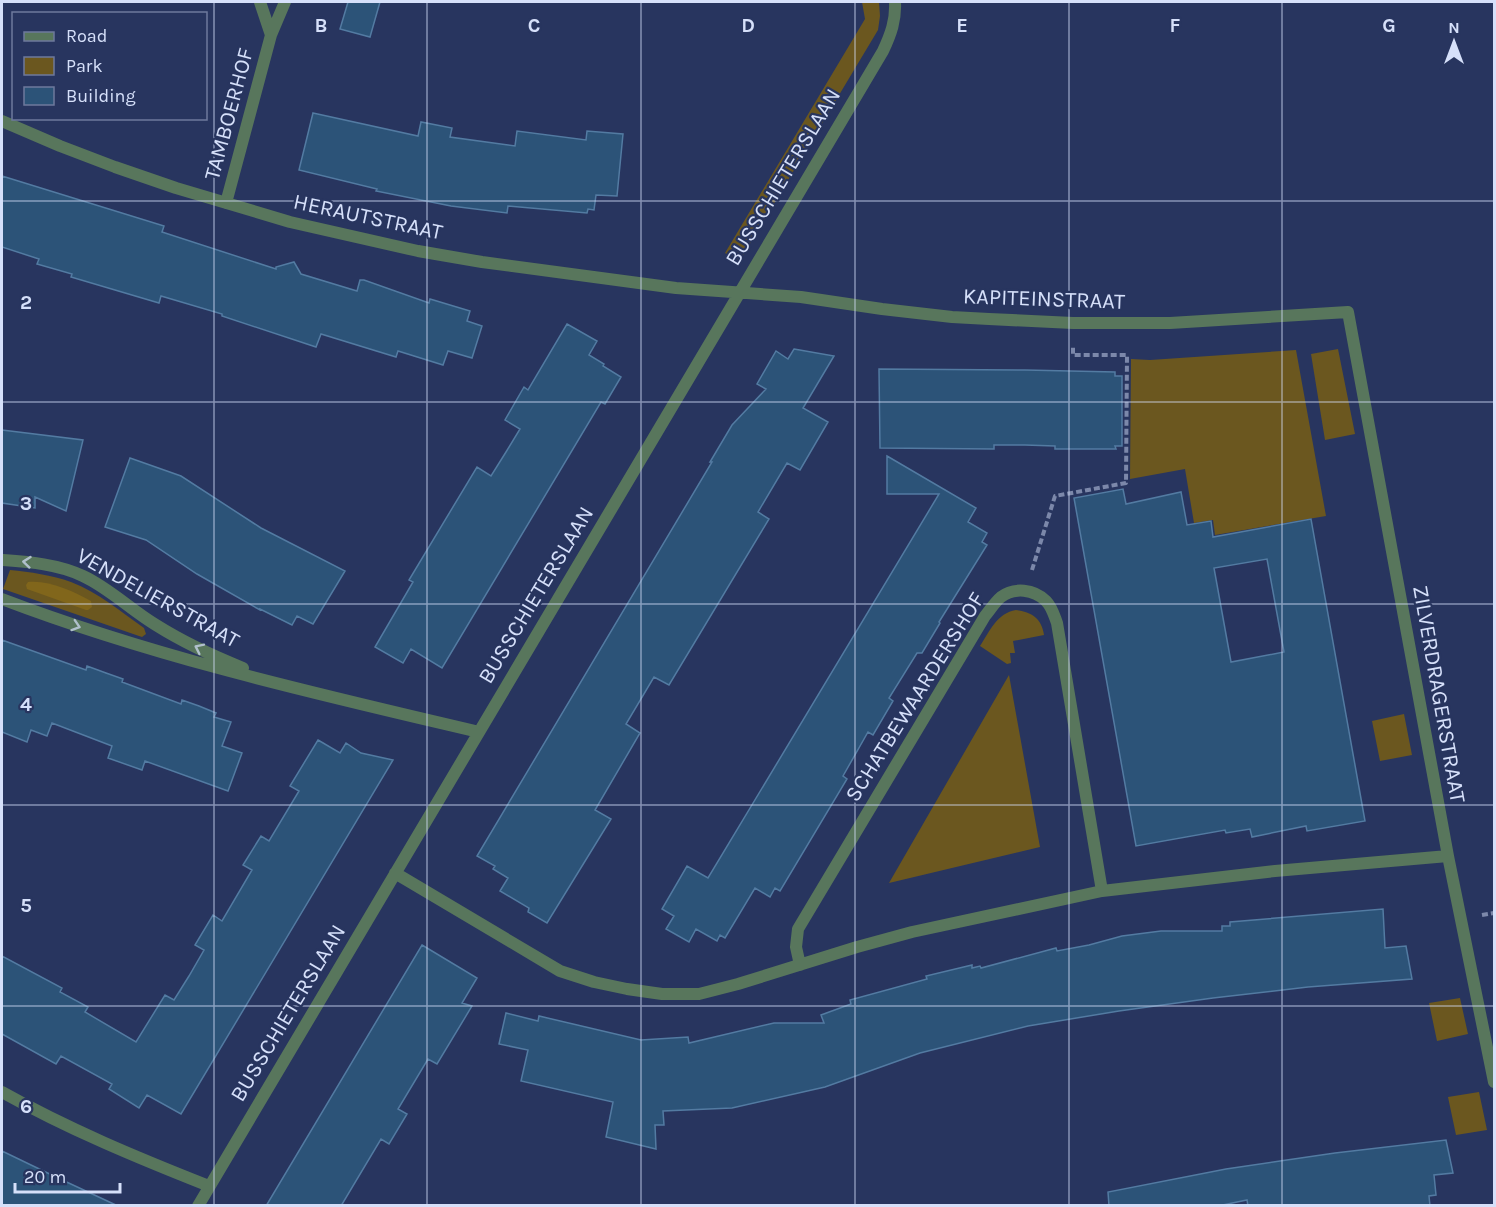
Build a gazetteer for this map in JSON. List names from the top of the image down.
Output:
{
  "streets": {
    "street": [
      "TAMBOERHOF",
      "BUSSCHIETERSLAAN",
      "HERAUTSTRAAT",
      "KAPITEINSTRAAT",
      "VENDELIERSTRAAT",
      "ZILVERDRAGERSTRAAT",
      "SCHATBEWAARDERSHOF"
    ]
  },
  "crossings": [
    ["TAMBOERHOF", "HERAUTSTRAAT"],
    ["BUSSCHIETERSLAAN", "HERAUTSTRAAT"],
    ["BUSSCHIETERSLAAN", "KAPITEINSTRAAT"],
    ["BUSSCHIETERSLAAN", "VENDELIERSTRAAT"],
    ["HERAUTSTRAAT", "KAPITEINSTRAAT"],
    ["KAPITEINSTRAAT", "ZILVERDRAGERSTRAAT"]
  ],
  "legend": ["Road", "Park", "Building"],
  "scale_bar": "20 m",
  "north": "top",
  "grid": {
    "columns": [
      "B",
      "C",
      "D",
      "E",
      "F",
      "G"
    ],
    "rows": [
      "2",
      "3",
      "4",
      "5",
      "6"
    ]
  }
}
